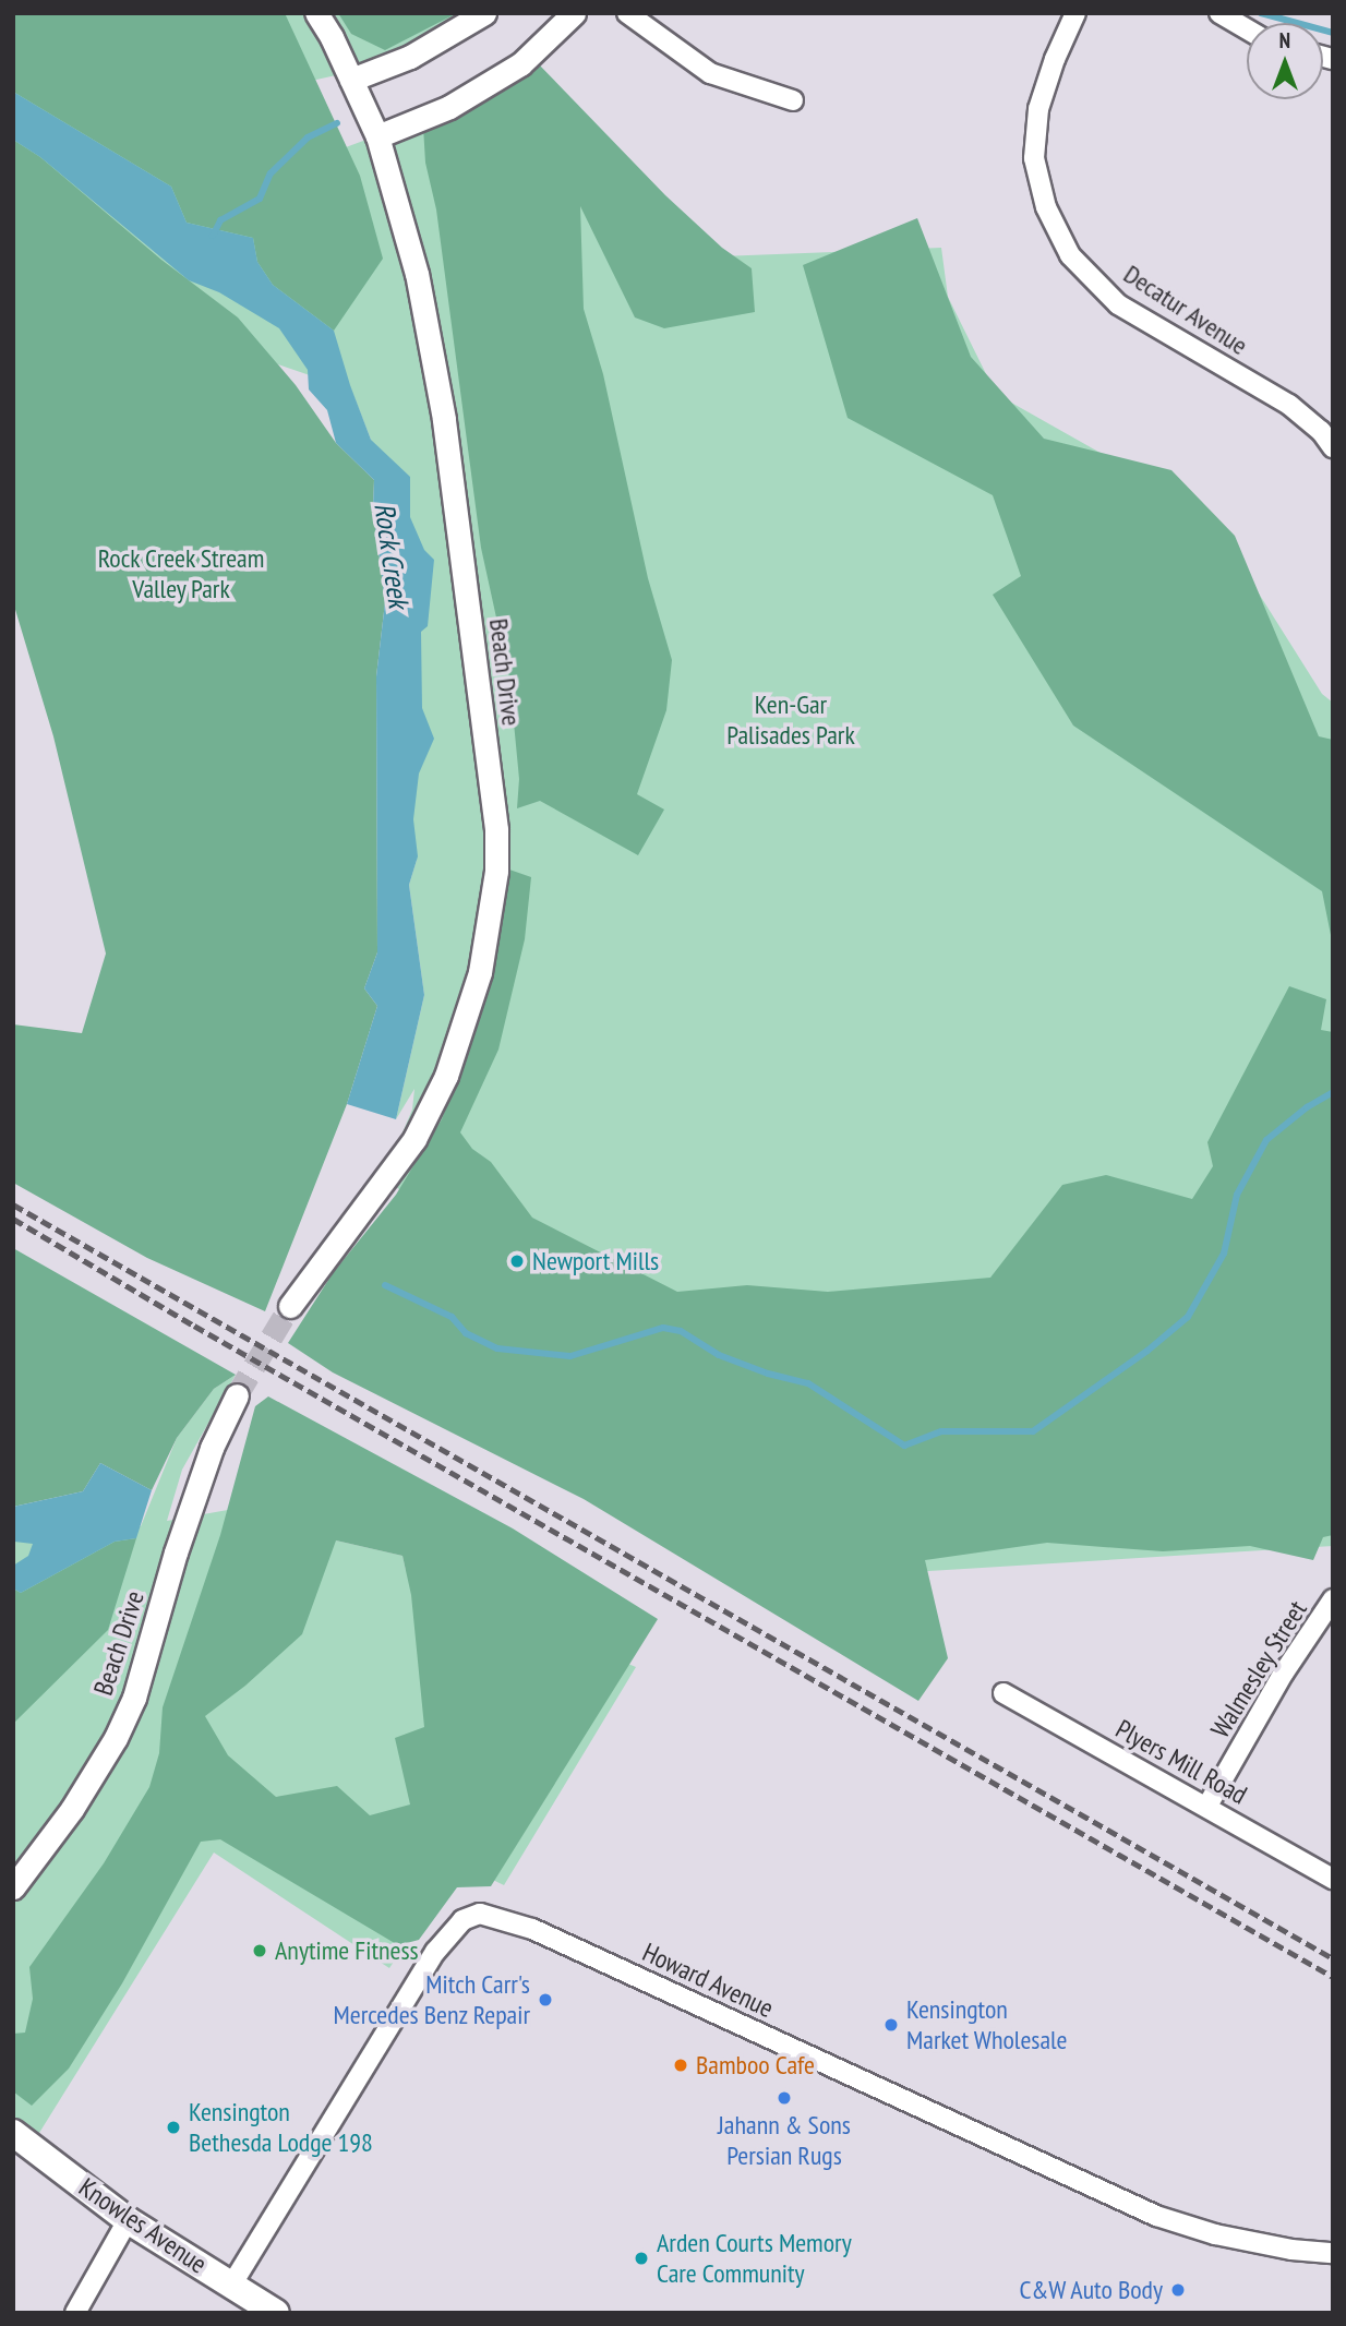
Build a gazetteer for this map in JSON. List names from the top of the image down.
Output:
{
  "streets": {
    "main road": ["Knowles Avenue"],
    "street": [
      "Decatur Avenue",
      "Beach Drive",
      "Walmesley Street",
      "Plyers Mill Road",
      "Howard Avenue"
    ]
  },
  "crossings": [
    ["Walmesley Street", "Plyers Mill Road"],
    ["Howard Avenue", "Knowles Avenue"]
  ],
  "water": ["Rock Creek"],
  "parks": ["Rock Creek Stream Valley Park", "Ken-Gar Palisades Park"],
  "places": [
    "Newport Mills",
    "Anytime Fitness",
    "Mitch Carr's Mercedes Benz Repair",
    "Kensington Market Wholesale",
    "Bamboo Cafe",
    "Jahann & Sons Persian Rugs",
    "Kensington Bethesda Lodge 198",
    "Arden Courts Memory Care Community",
    "C&W Auto Body"
  ],
  "north": "top"
}
